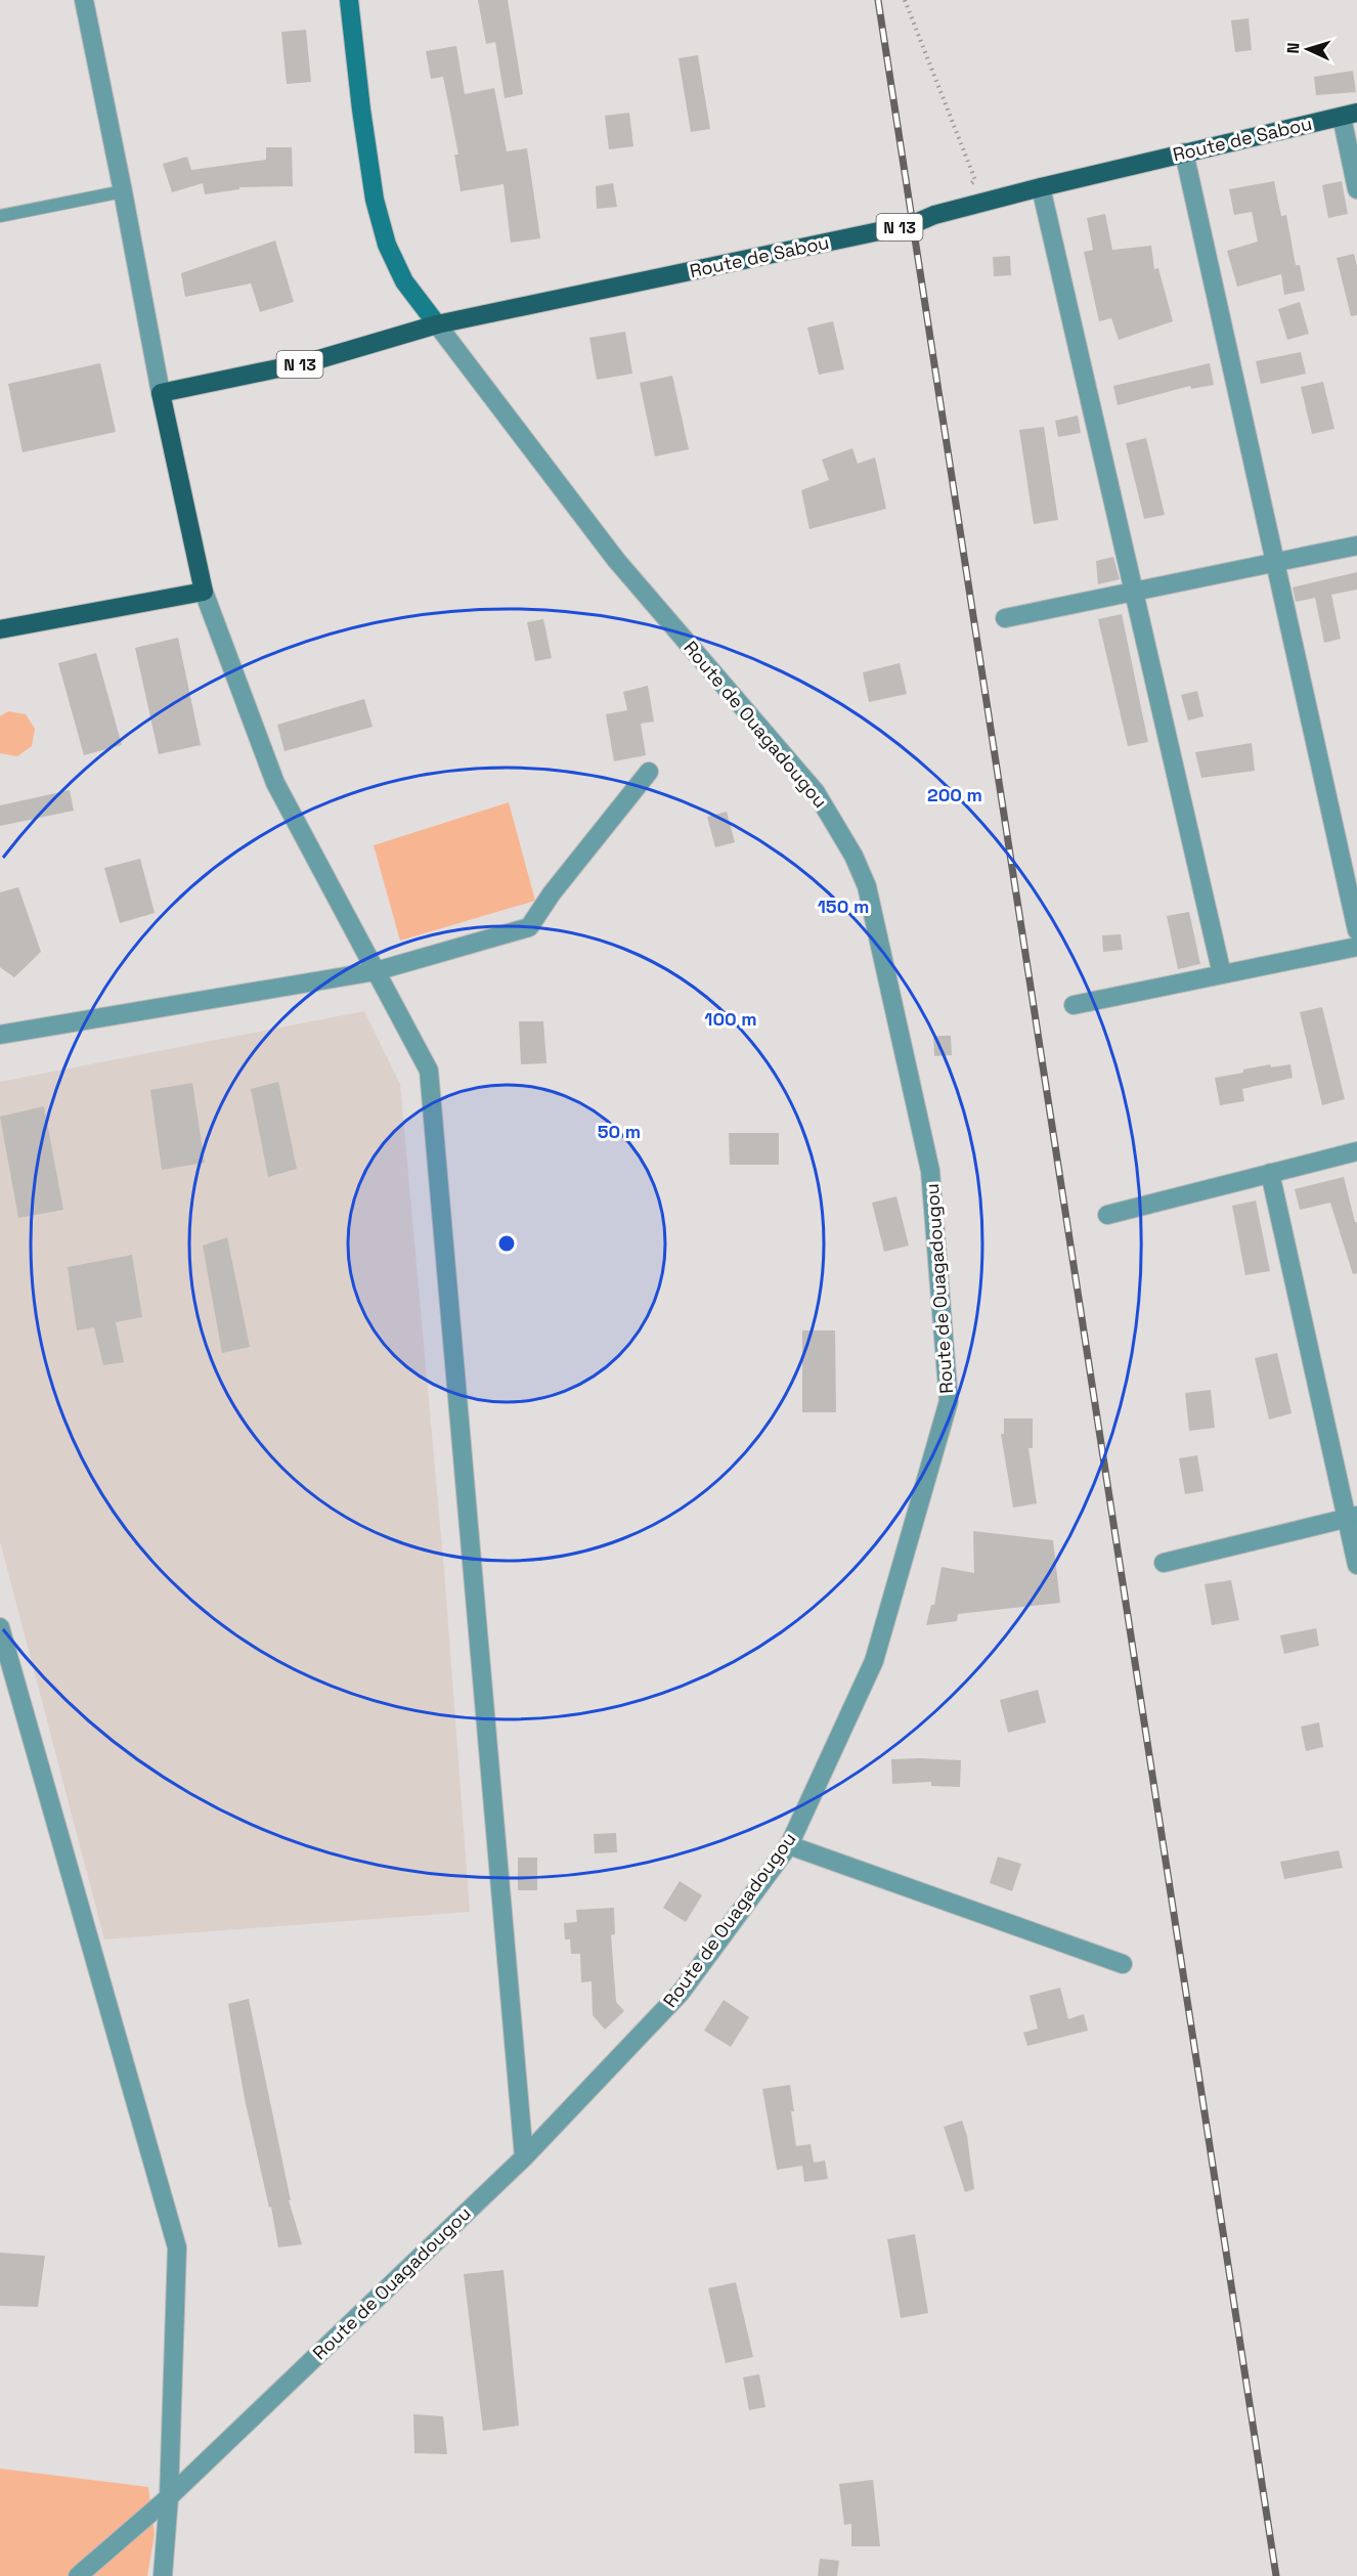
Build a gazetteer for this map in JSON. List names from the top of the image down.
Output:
{
  "streets": {
    "main road": ["Route de Sabou", "N 13", "Route de Ouagadougou"]
  },
  "crossings": [
    ["Route de Sabou", "Route de Ouagadougou"]
  ],
  "north": "left",
  "rings": [
    "200 m",
    "150 m",
    "100 m",
    "50 m"
  ]
}
